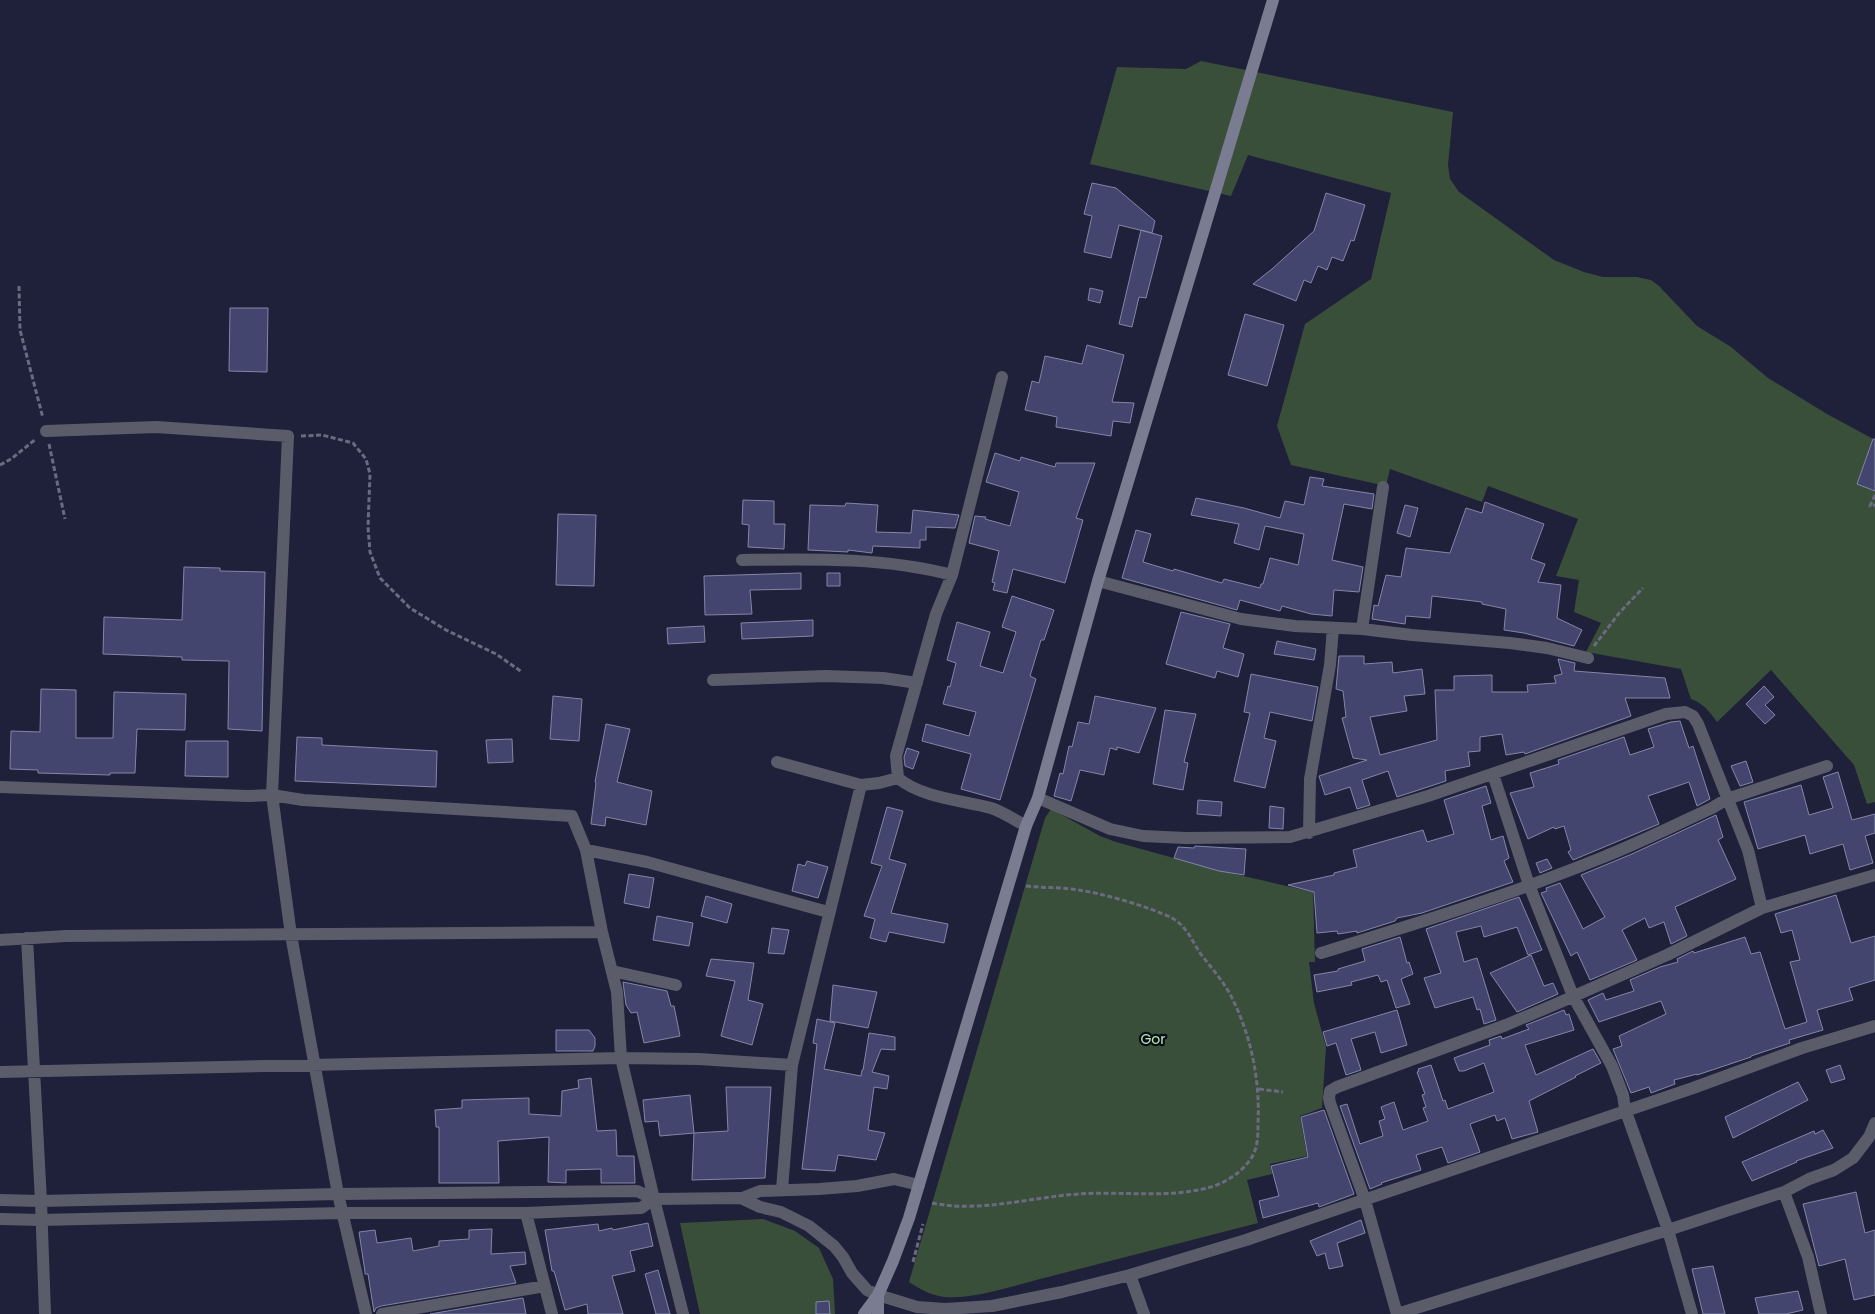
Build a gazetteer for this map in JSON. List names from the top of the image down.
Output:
{
  "parks": ["Gor"]
}
